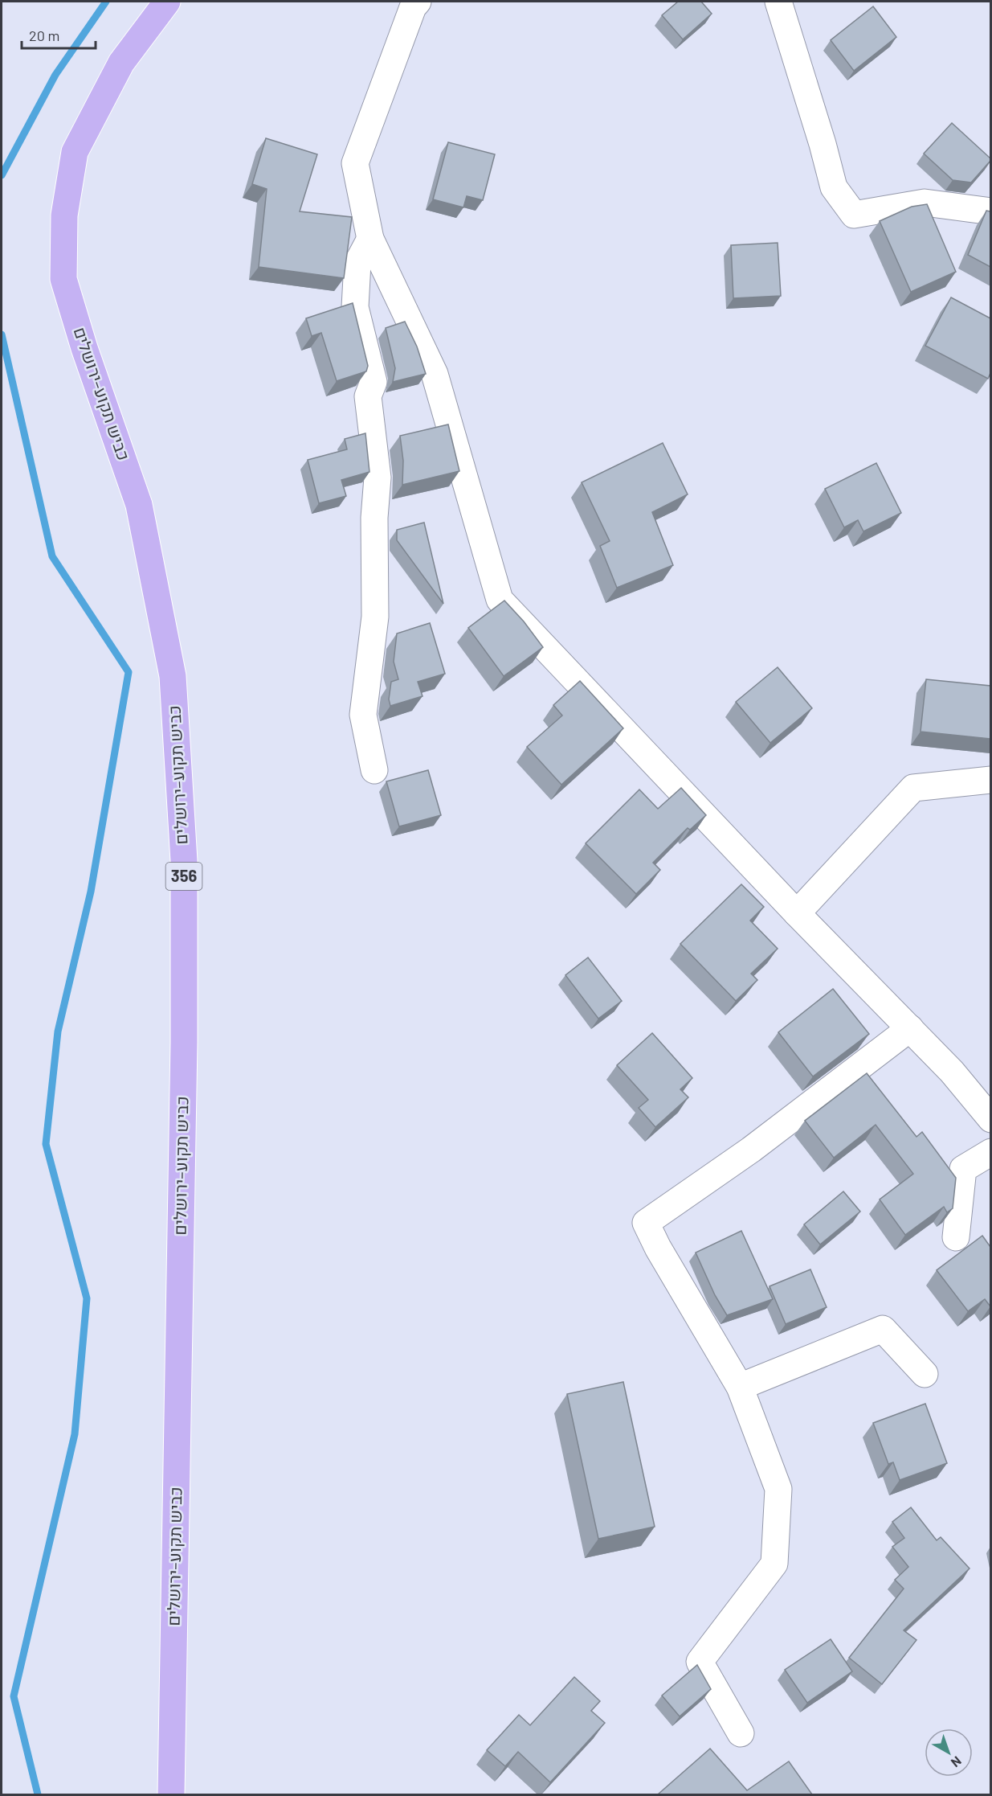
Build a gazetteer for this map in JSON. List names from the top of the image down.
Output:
{
  "streets": {
    "main road": ["כביש תקוע–ירושלים", "356"]
  },
  "scale_bar": "20 m",
  "north": "bottom right"
}
